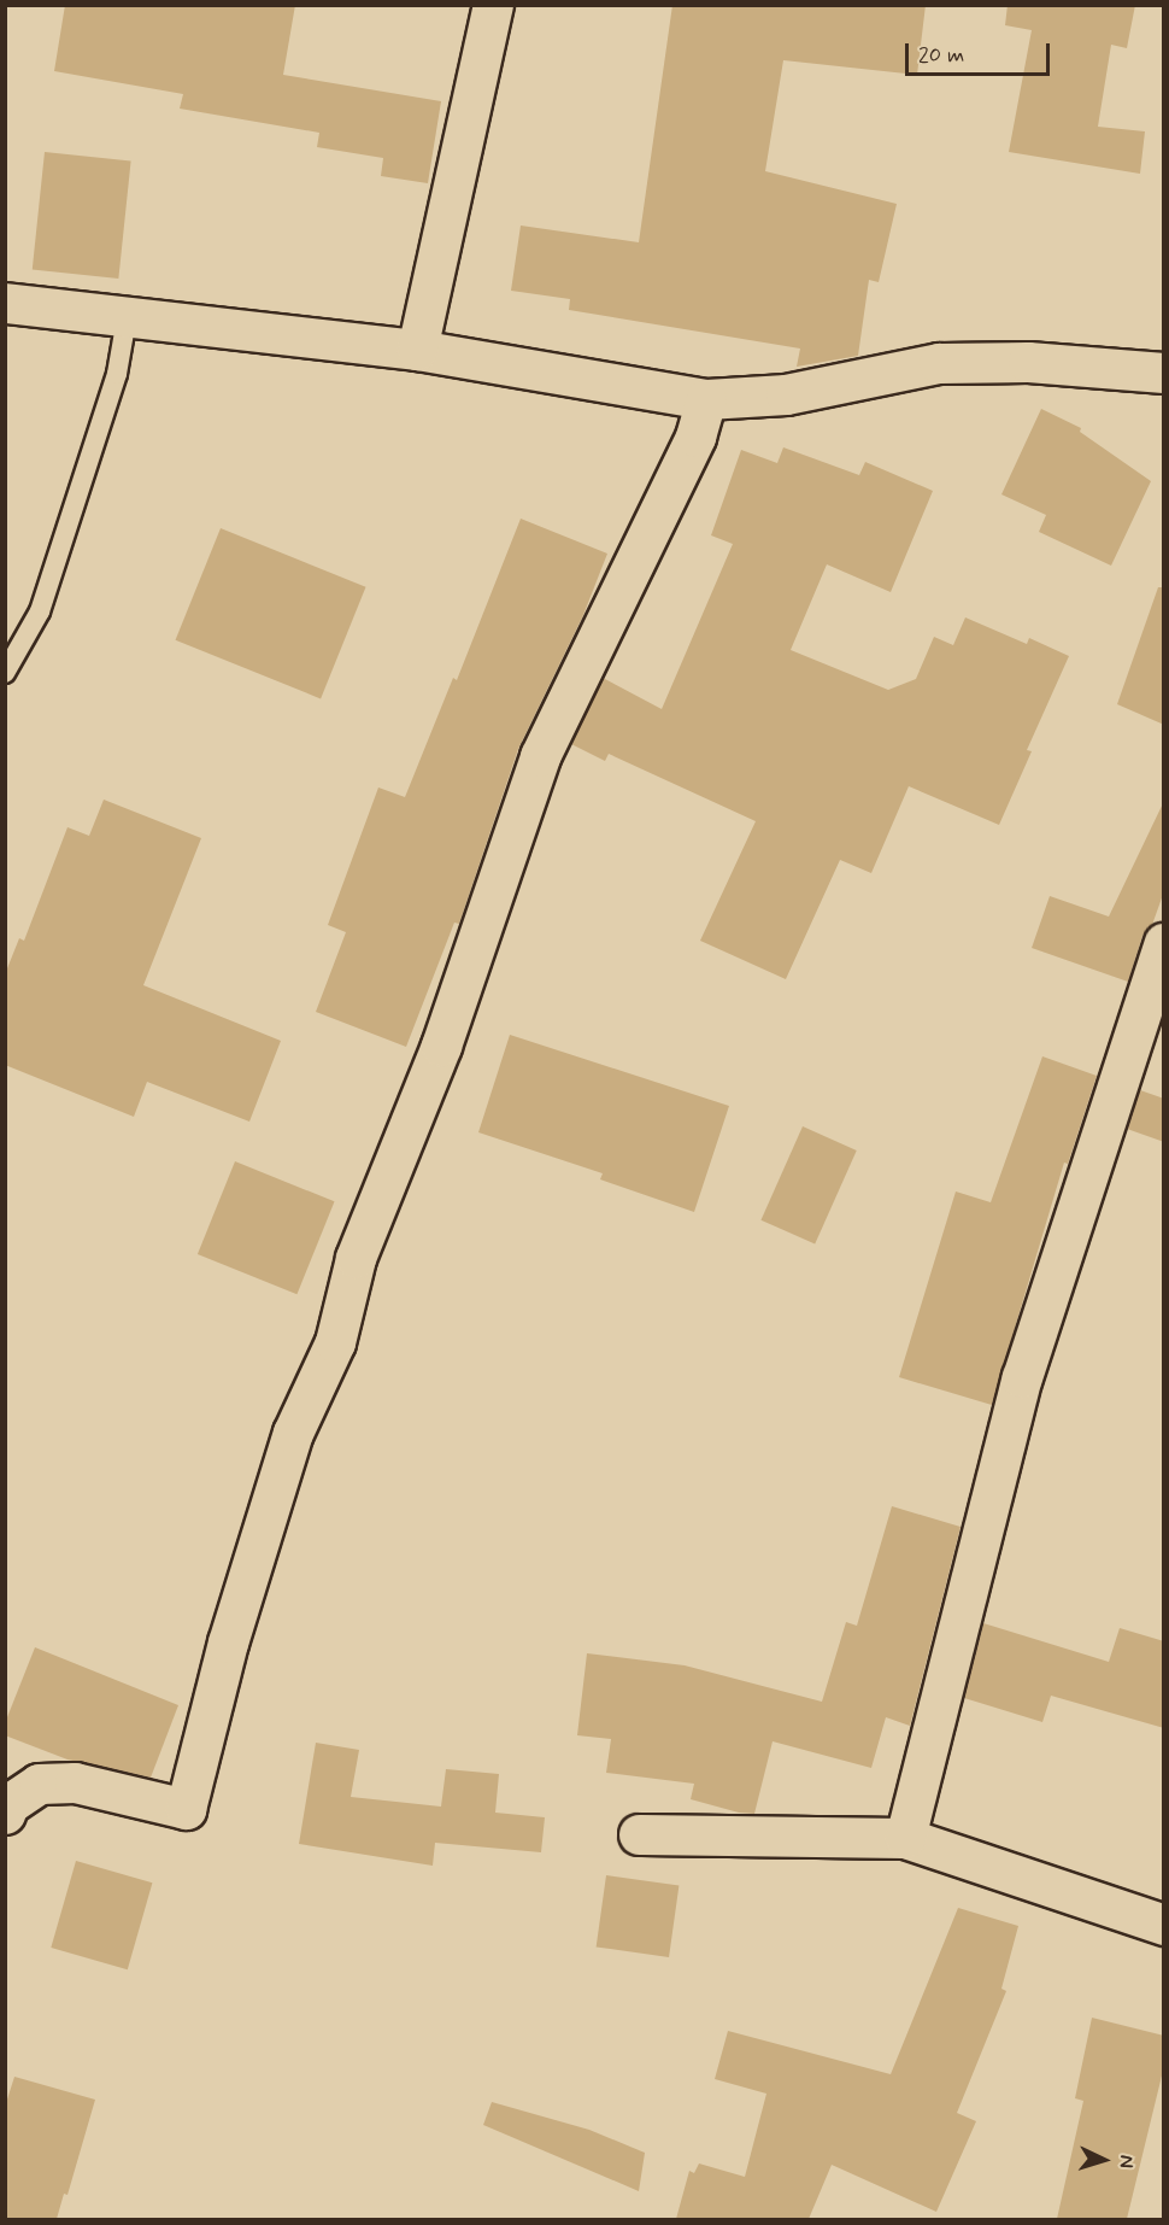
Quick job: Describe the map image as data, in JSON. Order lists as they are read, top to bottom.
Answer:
{
  "scale_bar": "20 m",
  "north": "right"
}
